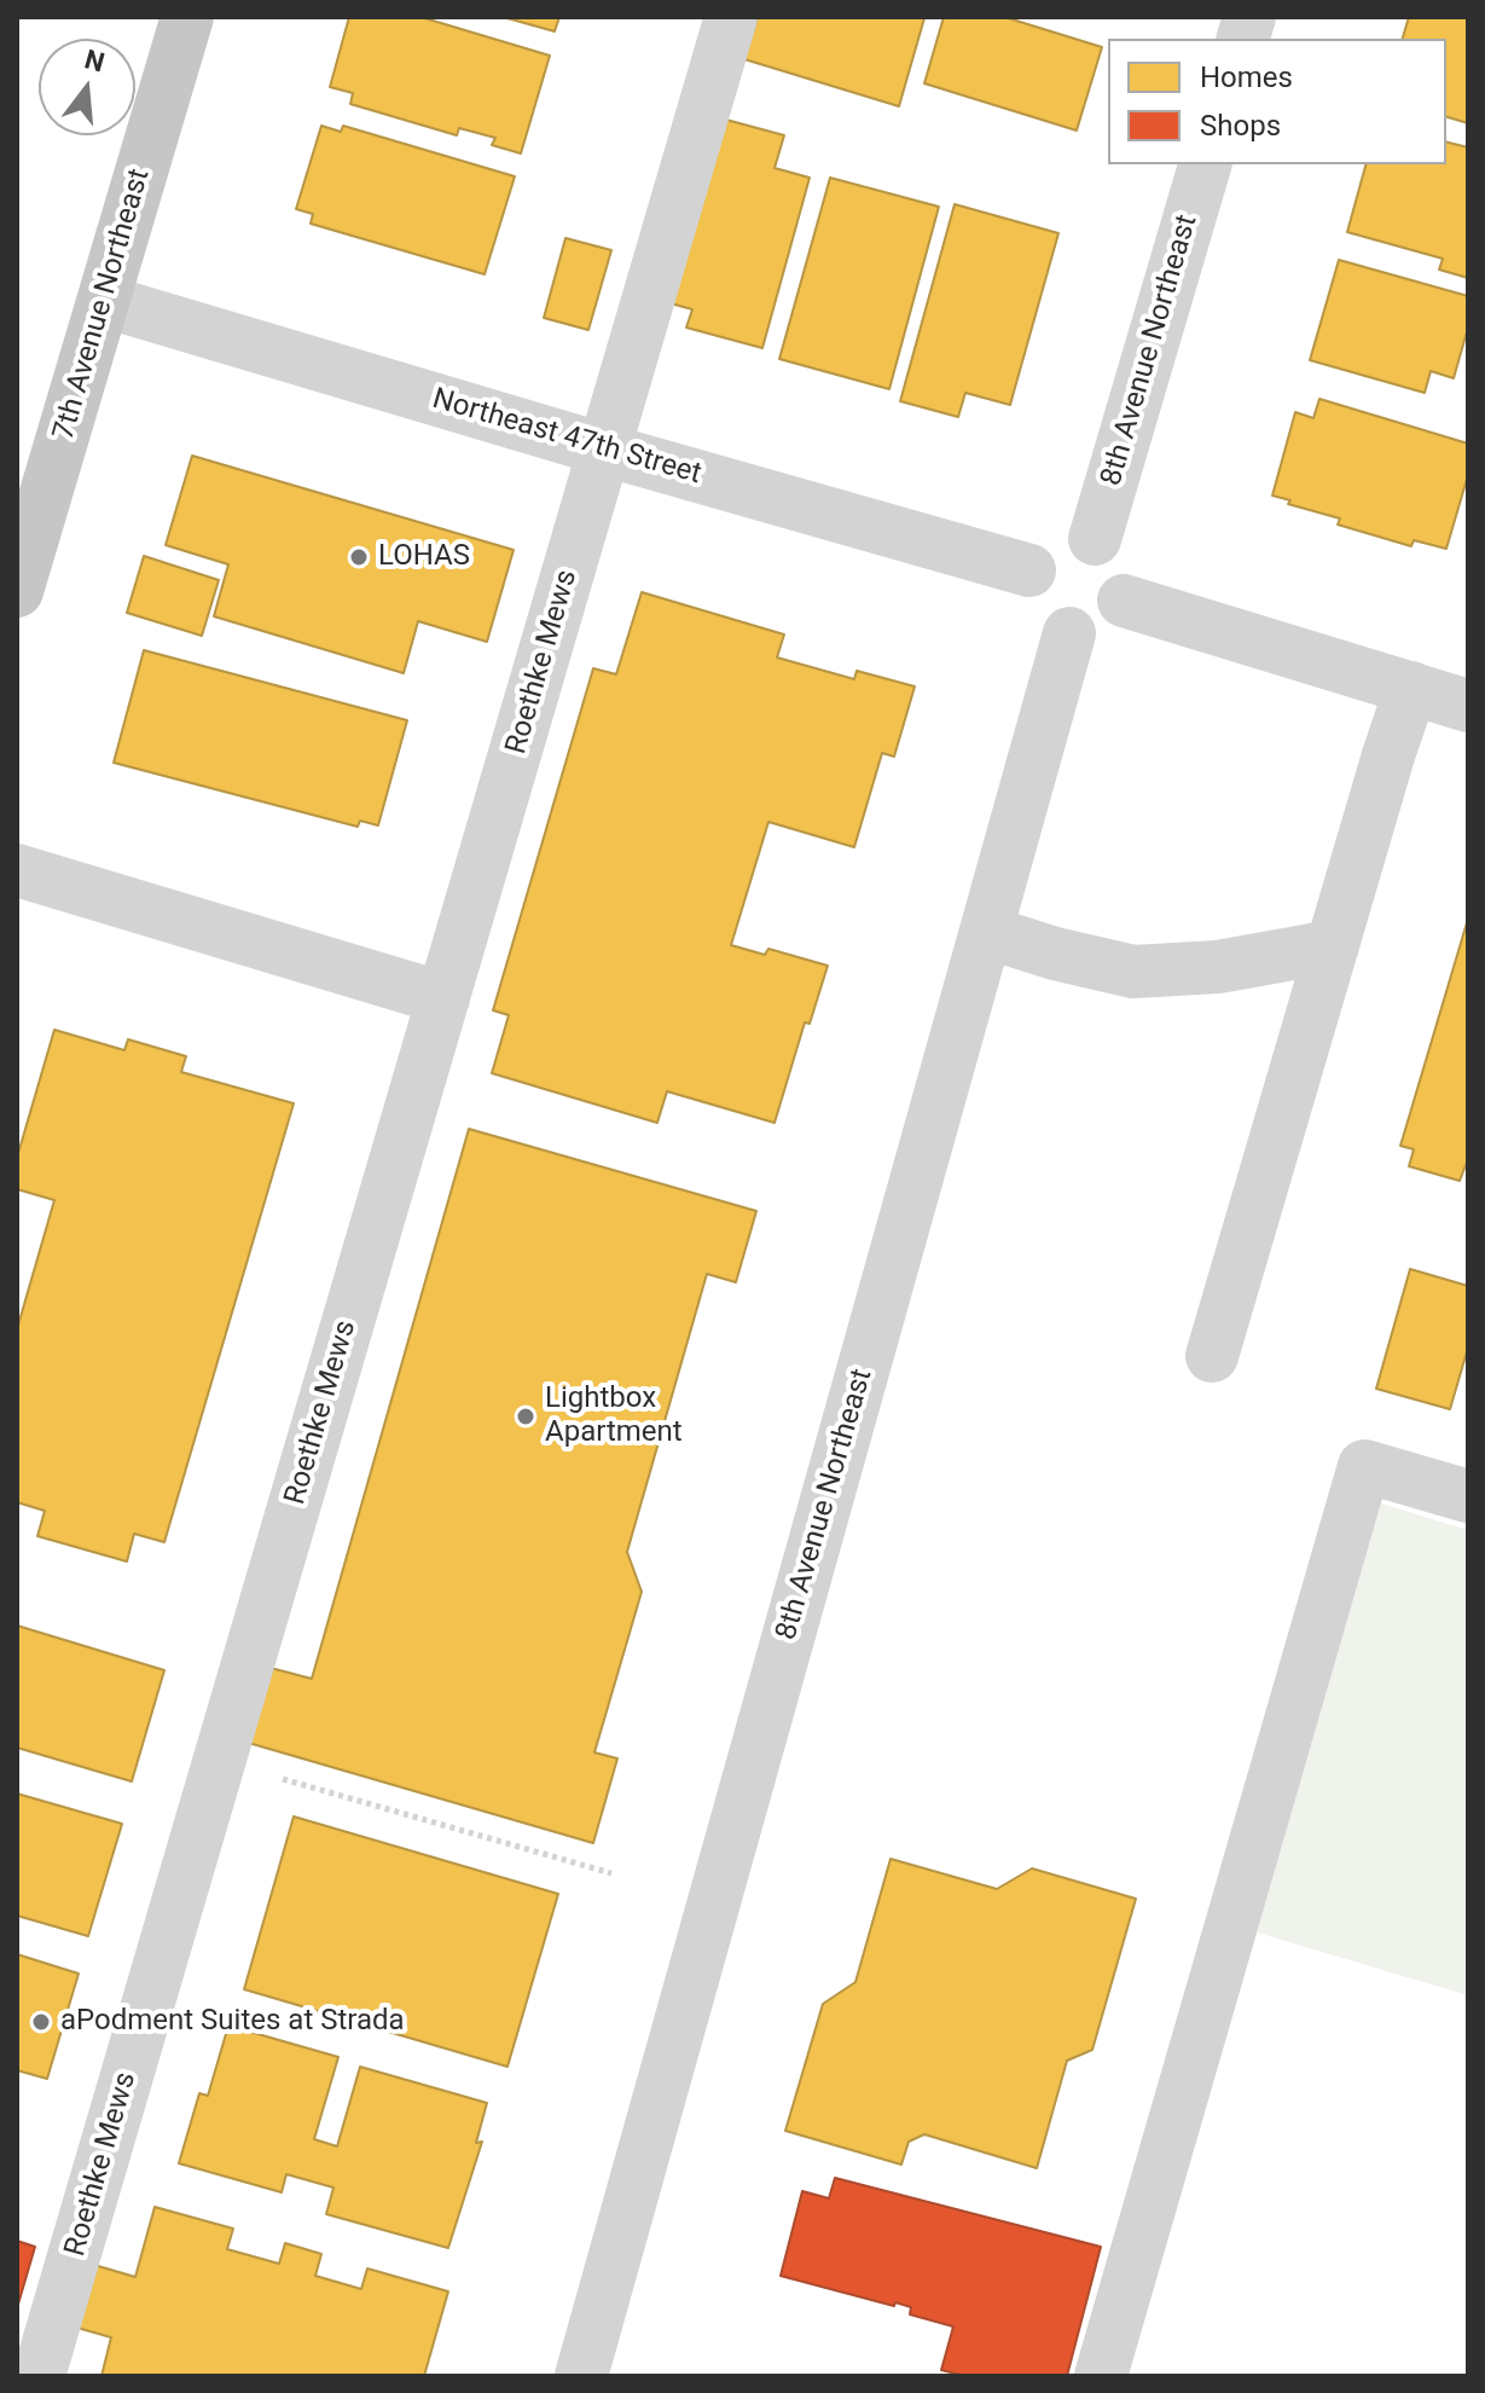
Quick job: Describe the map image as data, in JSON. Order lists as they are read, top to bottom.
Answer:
{
  "streets": {
    "main road": ["7th Avenue Northeast"],
    "street": ["8th Avenue Northeast", "Northeast 47th Street", "Roethke Mews"]
  },
  "crossings": [
    ["7th Avenue Northeast", "Northeast 47th Street"],
    ["8th Avenue Northeast", "Northeast 47th Street"],
    ["Northeast 47th Street", "Roethke Mews"]
  ],
  "places": ["LOHAS", "Lightbox Apartment", "aPodment Suites at Strada"],
  "legend": ["Homes", "Shops"],
  "north": "top"
}
